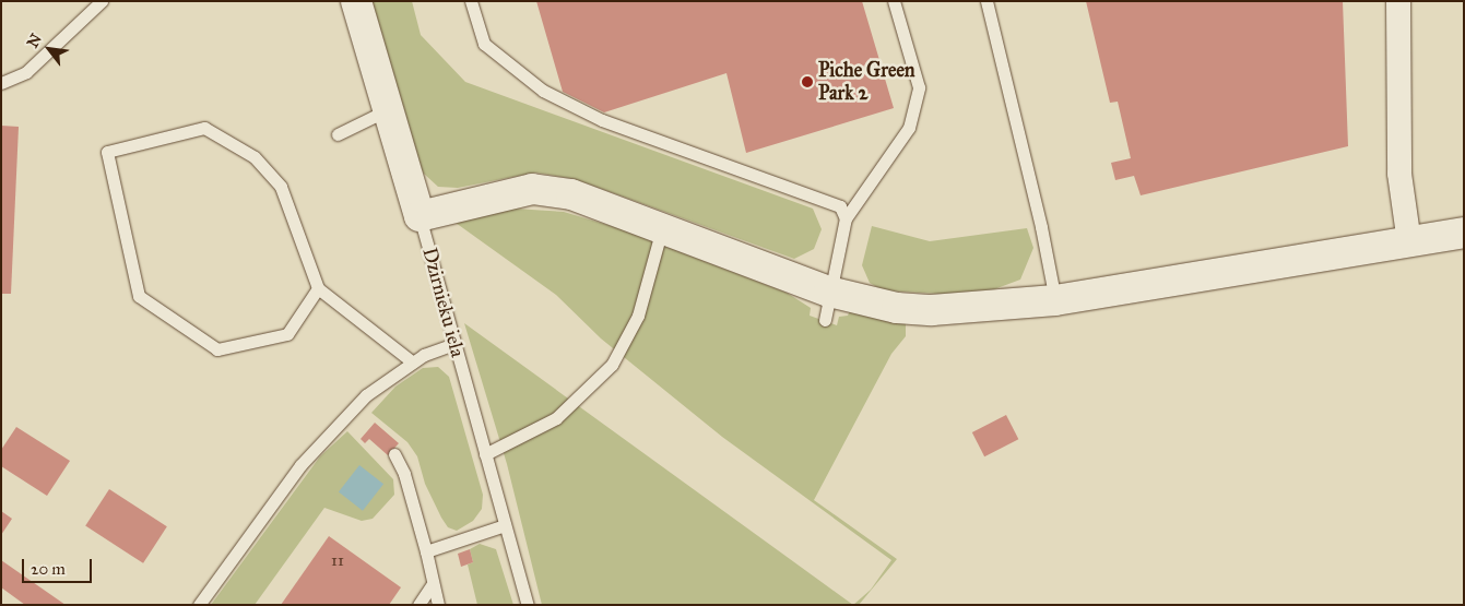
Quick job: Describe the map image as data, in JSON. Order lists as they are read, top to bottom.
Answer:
{
  "streets": {
    "street": ["Dzirnieku iela"]
  },
  "places": ["Piche Green Park 2"],
  "house_numbers": ["11"],
  "scale_bar": "20 m",
  "north": "top left"
}
